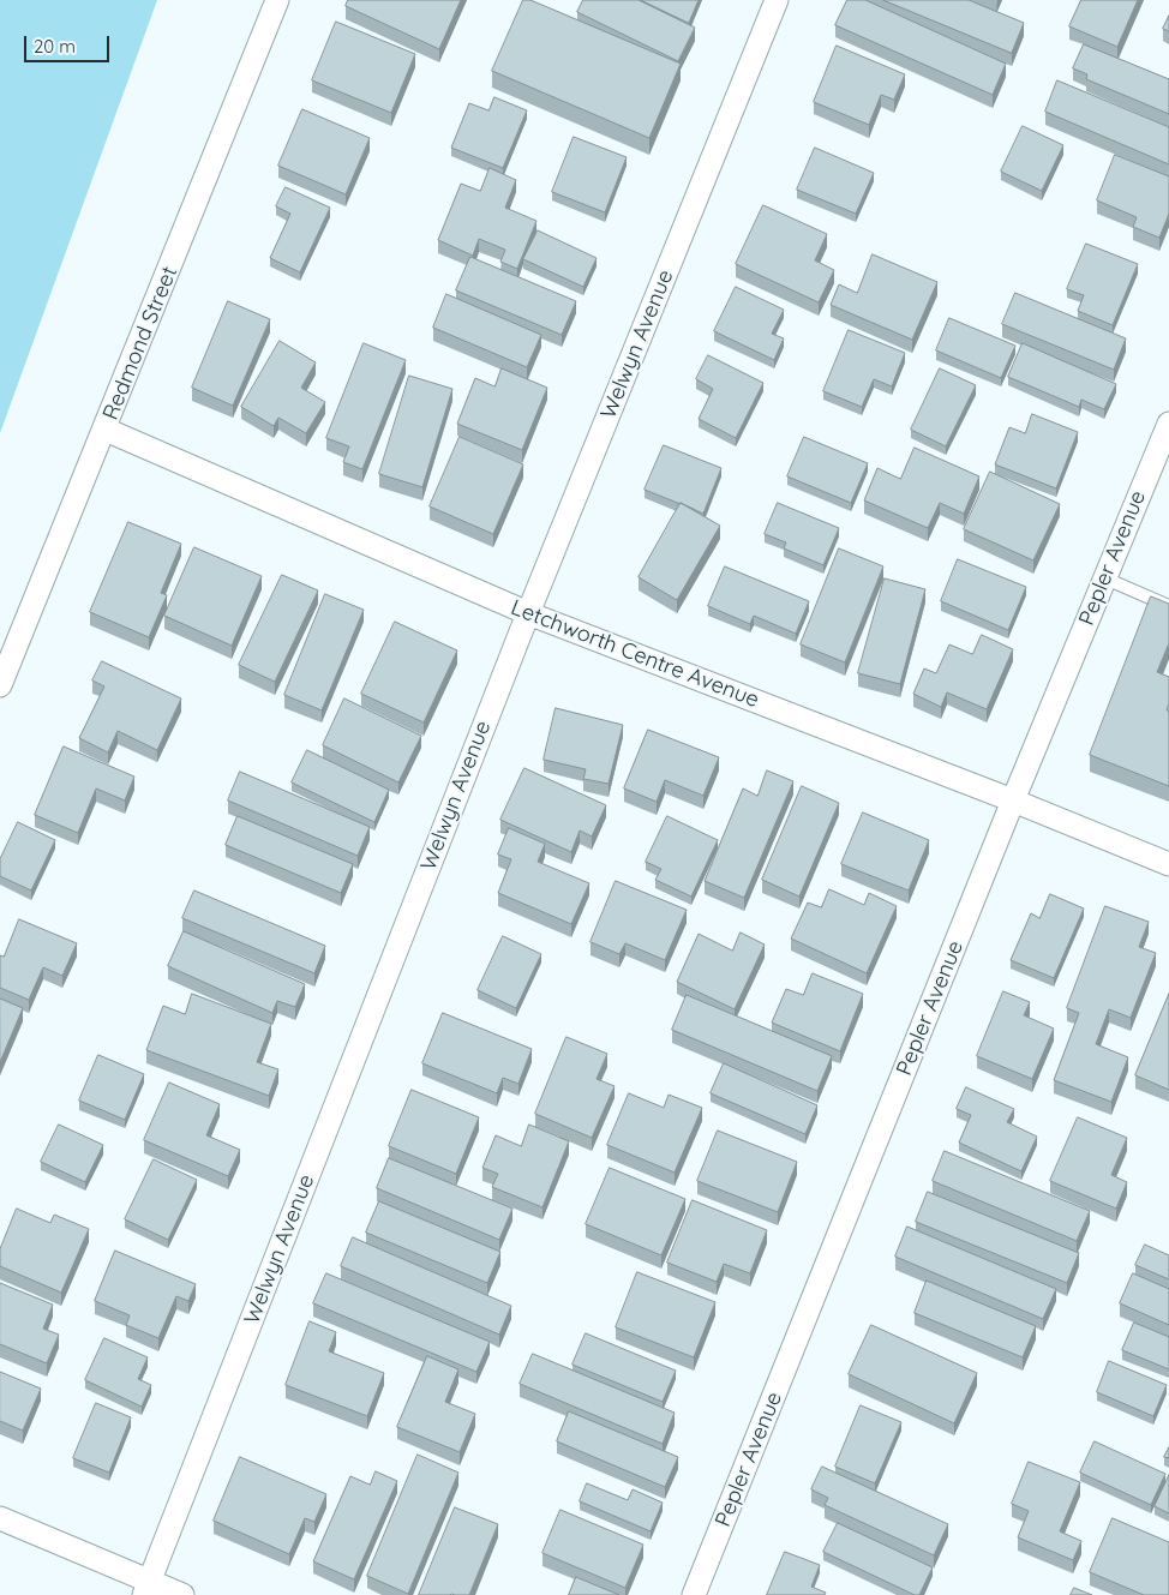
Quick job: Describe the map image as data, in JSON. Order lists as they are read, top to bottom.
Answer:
{
  "streets": {
    "street": [
      "Redmond Street",
      "Welwyn Avenue",
      "Pepler Avenue",
      "Letchworth Centre Avenue"
    ]
  },
  "crossings": [
    ["Redmond Street", "Letchworth Centre Avenue"],
    ["Welwyn Avenue", "Letchworth Centre Avenue"],
    ["Pepler Avenue", "Letchworth Centre Avenue"]
  ],
  "scale_bar": "20 m"
}
